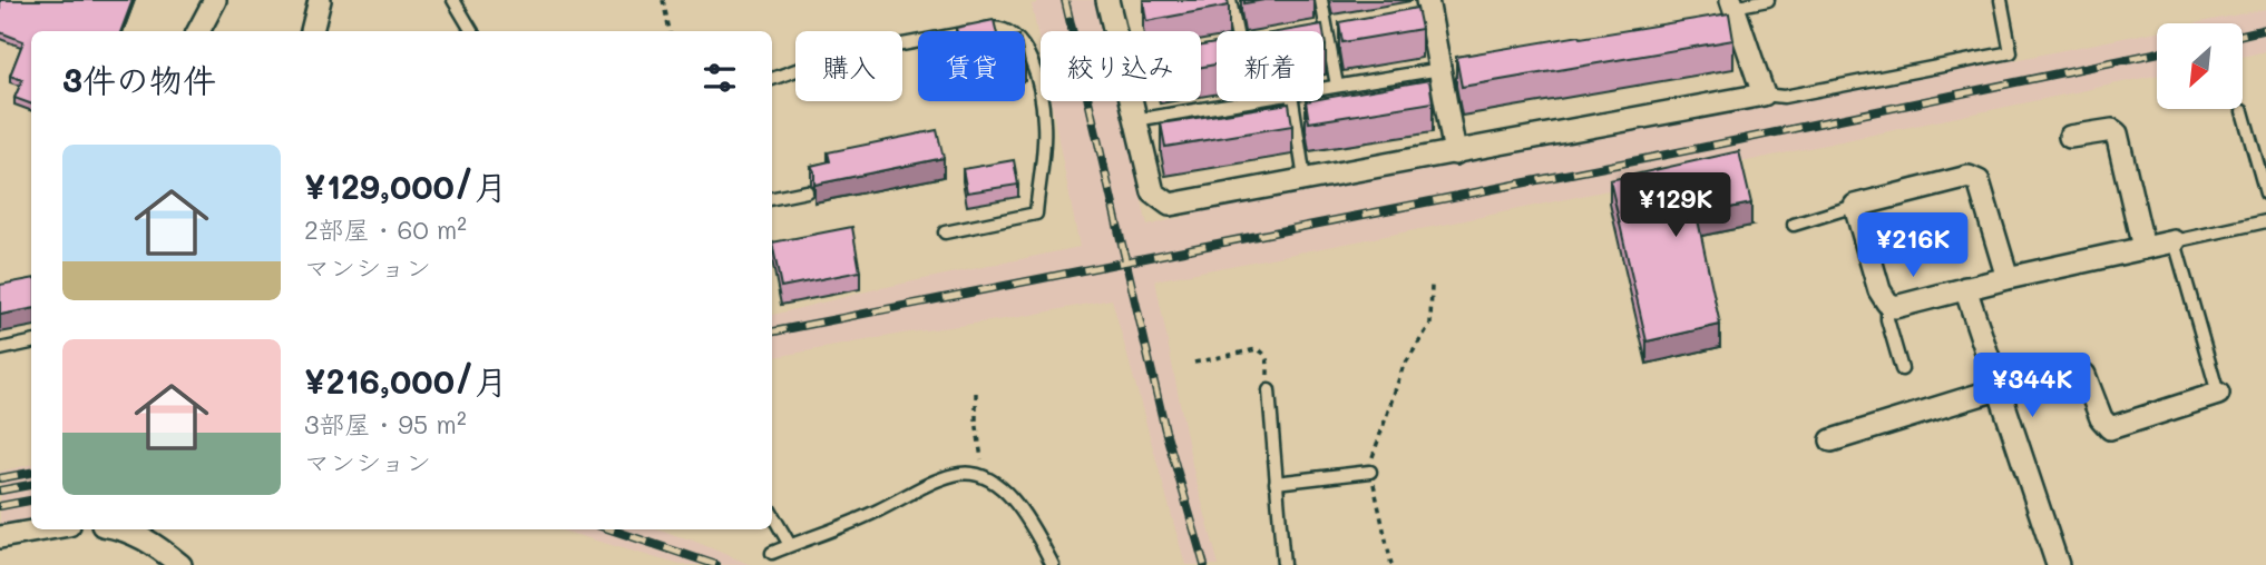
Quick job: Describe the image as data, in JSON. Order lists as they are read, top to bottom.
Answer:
{
  "north": "bottom left",
  "page": {
    "chip": [
      "購入",
      "賃貸",
      "絞り込み",
      "新着"
    ],
    "heading": "3件の物件",
    "list": [
      {
        "name": "¥129,000/月",
        "note": "2部屋 · 60 m² · マンション"
      },
      {
        "name": "¥216,000/月",
        "note": "3部屋 · 95 m² · マンション"
      }
    ],
    "price": ["¥129K", "¥216K", "¥344K"]
  }
}
